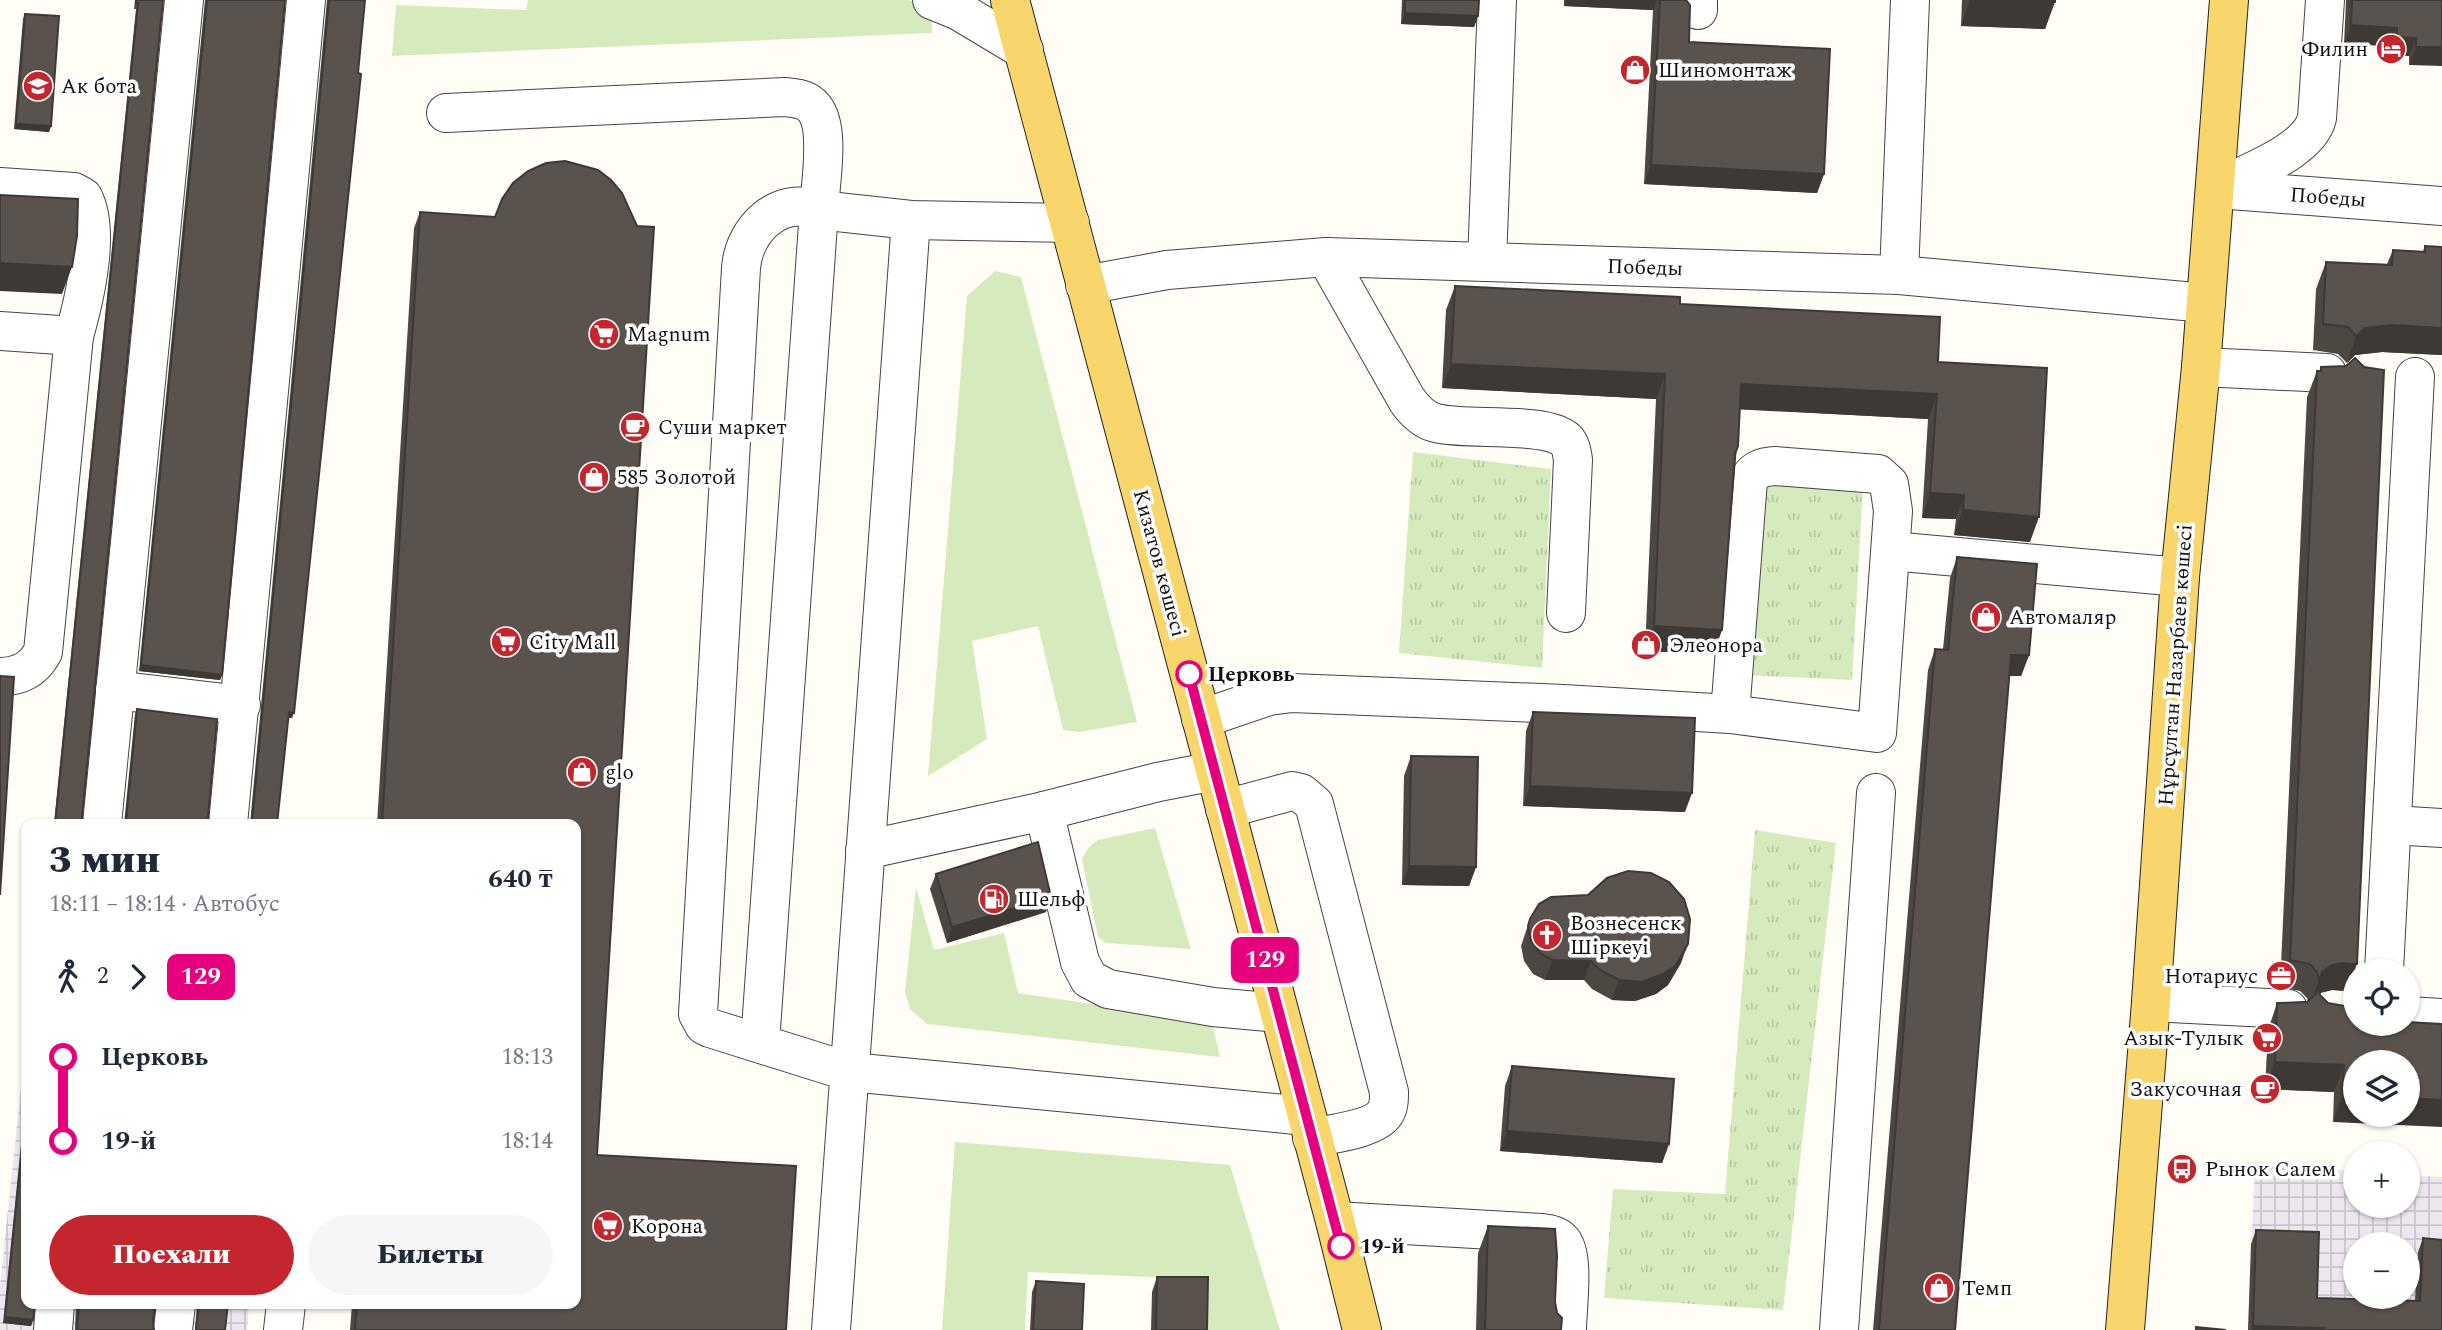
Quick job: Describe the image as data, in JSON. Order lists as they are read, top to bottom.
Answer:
{
  "streets": {
    "main road": ["Кизатов көшесі", "Нұрсұлтан Назарбаев көшесі"],
    "street": ["Победы"]
  },
  "crossings": [
    ["Победы", "Кизатов көшесі"],
    ["Победы", "Нұрсұлтан Назарбаев көшесі"]
  ],
  "places": {
    "hotel": ["Филин"],
    "shop": [
      "Шиномонтаж",
      "585 Золотой",
      "Автомаляр",
      "Элеонора",
      "glo",
      "Темп"
    ],
    "school or university": ["Ак бота"],
    "supermarket": [
      "Magnum",
      "City Mall",
      "Азык-Тулык",
      "Корона"
    ],
    "cafe": ["Суши маркет", "Закусочная"],
    "other": ["Церковь", "19-й"],
    "fuel station": ["Шельф"],
    "church": ["Вознесенск Шіркеуі"],
    "office": ["Нотариус"],
    "bus stop": ["Рынок Салем"]
  },
  "lines": ["bus line 129"],
  "page": {
    "on_map": "129",
    "heading": ["3 мин", "18:11 – 18:14 · Автобус", "640 ₸"],
    "legs": ["2", "129"],
    "map_buttons": ["+", "−"],
    "list": [
      {
        "name": "Церковь",
        "value": "18:13"
      },
      {
        "name": "19-й",
        "value": "18:14"
      }
    ],
    "buttons": ["Поехали", "Билеты"]
  }
}
